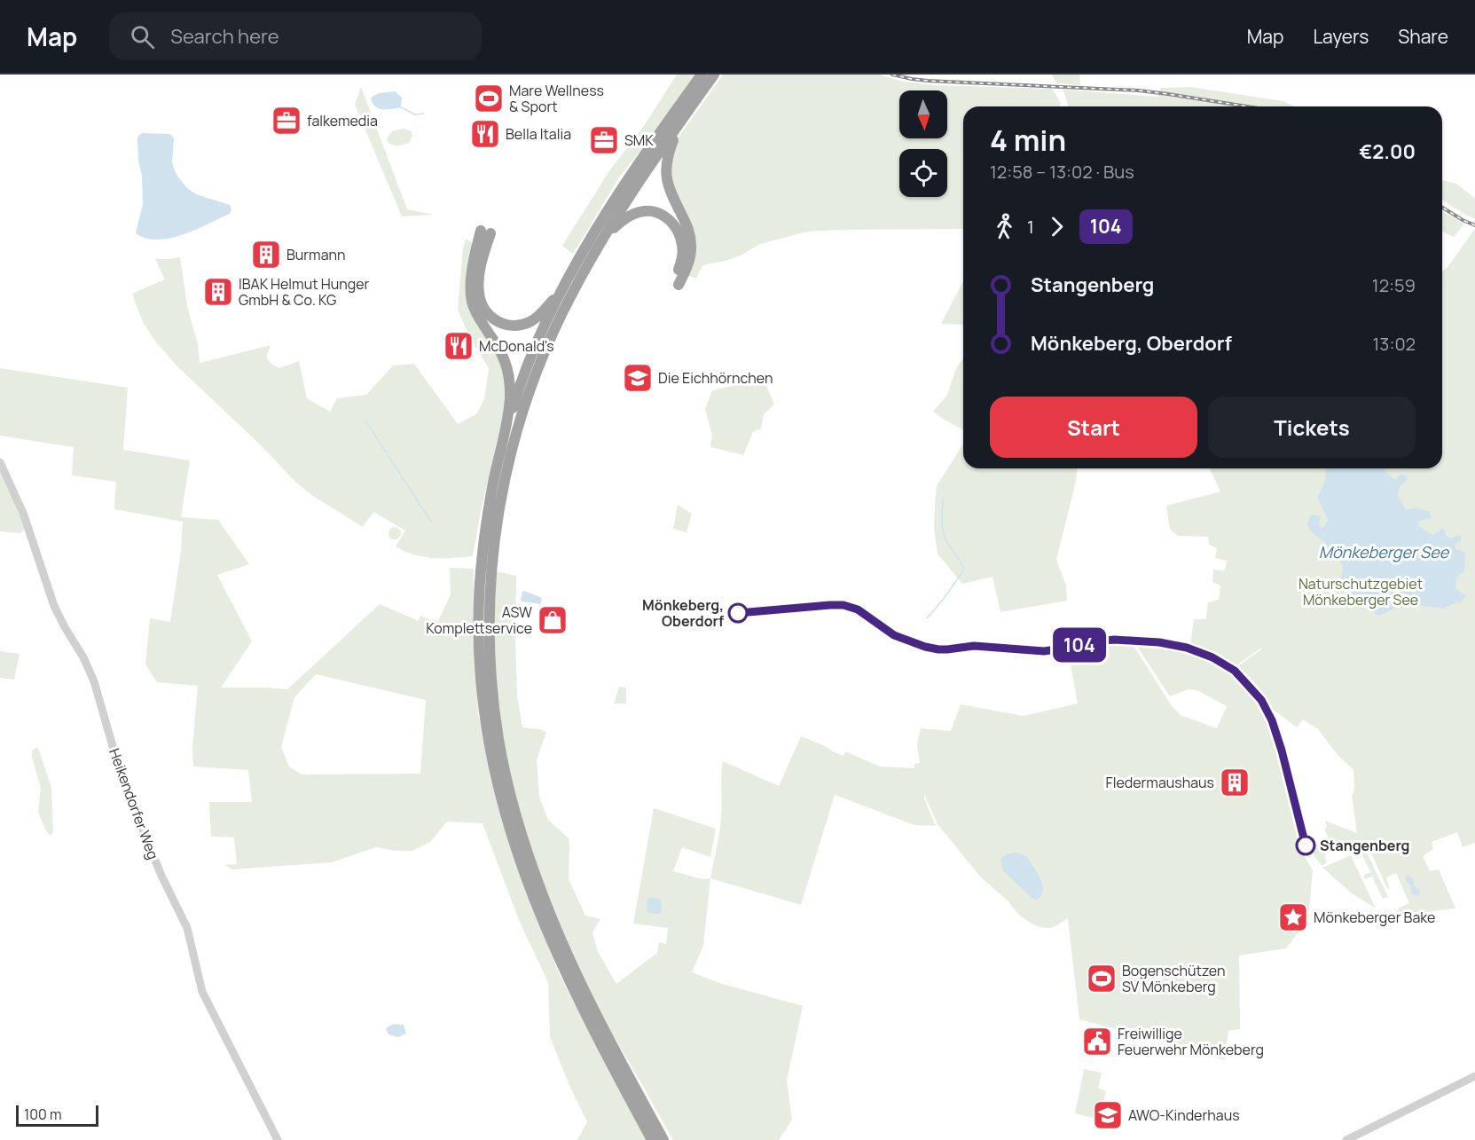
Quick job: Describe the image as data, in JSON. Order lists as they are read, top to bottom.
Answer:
{
  "streets": {
    "street": ["Heikendorfer Weg"]
  },
  "water": ["Mönkeberger See"],
  "parks": ["Naturschutzgebiet Mönkeberger See"],
  "places": {
    "sports": ["Mare Wellness & Sport", "Bogenschützen SV Mönkeberg"],
    "office": ["falkemedia", "SMK"],
    "restaurant": ["Bella Italia", "McDonald's"],
    "building": ["Burmann", "IBAK Helmut Hunger GmbH & Co. KG", "Fledermaushaus"],
    "school or university": ["Die Eichhörnchen", "AWO-Kinderhaus"],
    "other": ["Mönkeberg, Oberdorf", "Stangenberg"],
    "shop": ["ASW Komplettservice"],
    "place": ["Mönkeberger Bake"],
    "public building": ["Freiwillige Feuerwehr Mönkeberg"]
  },
  "lines": ["bus line 104"],
  "scale_bar": "100 m",
  "north": "bottom",
  "page": {
    "header": "Map",
    "search": "Search here",
    "nav": ["Map", "Layers", "Share"],
    "on_map": "104",
    "heading": ["4 min", "12:58 – 13:02 · Bus", "€2.00"],
    "legs": ["1", "104"],
    "list": [
      {
        "name": "Stangenberg",
        "value": "12:59"
      },
      {
        "name": "Mönkeberg, Oberdorf",
        "value": "13:02"
      }
    ],
    "buttons": ["Start", "Tickets"],
    "scale": "100 m"
  }
}
